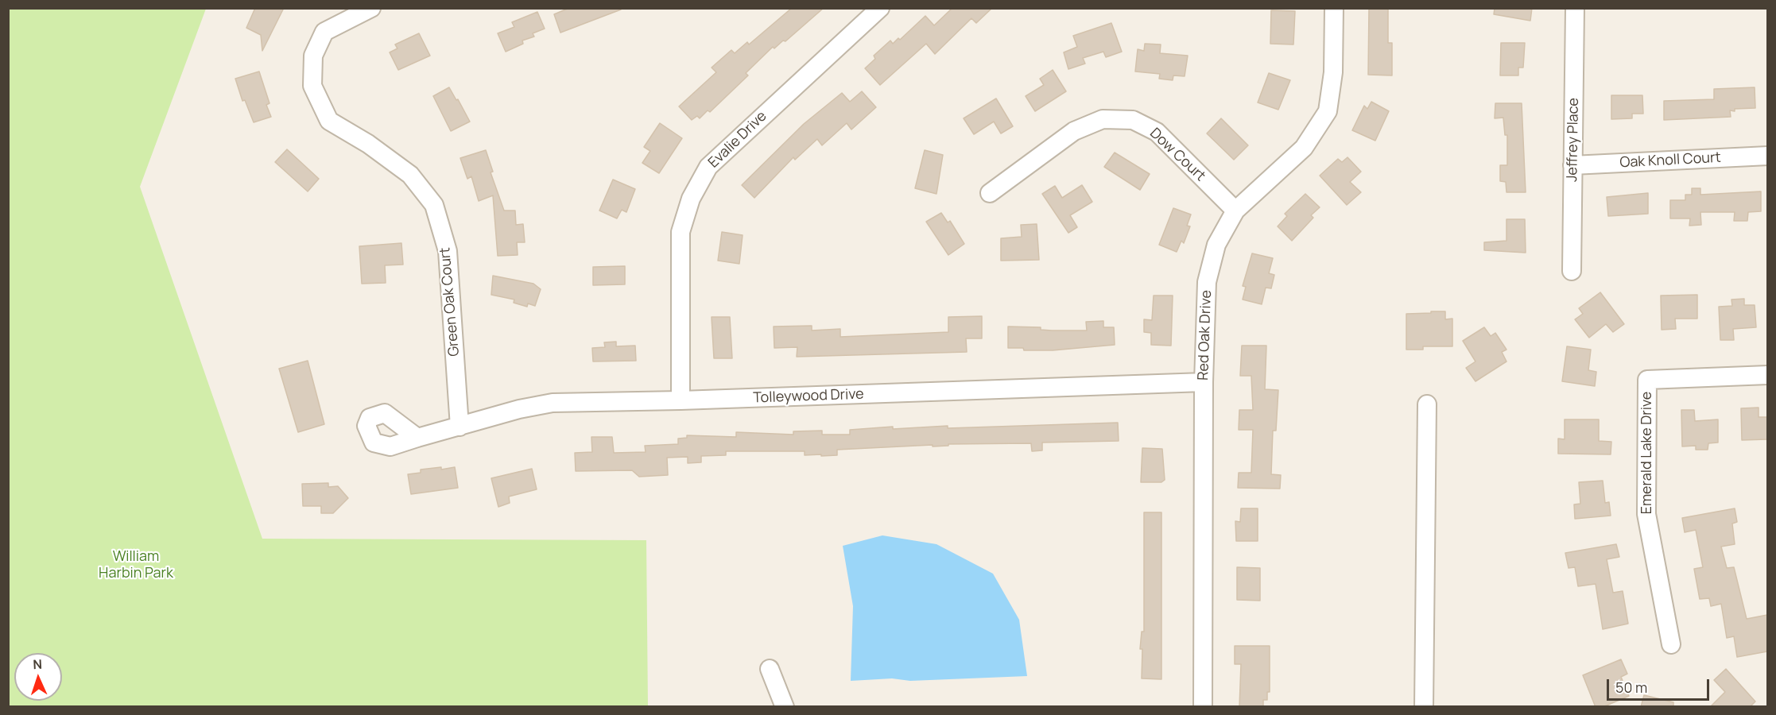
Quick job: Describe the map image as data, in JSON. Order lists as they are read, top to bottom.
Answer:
{
  "streets": {
    "street": [
      "Evalie Drive",
      "Jeffrey Place",
      "Dow Court",
      "Oak Knoll Court",
      "Green Oak Court",
      "Red Oak Drive",
      "Tolleywood Drive",
      "Emerald Lake Drive"
    ]
  },
  "crossings": [
    ["Evalie Drive", "Tolleywood Drive"],
    ["Jeffrey Place", "Oak Knoll Court"],
    ["Dow Court", "Red Oak Drive"],
    ["Green Oak Court", "Tolleywood Drive"],
    ["Red Oak Drive", "Tolleywood Drive"]
  ],
  "parks": ["William Harbin Park"],
  "scale_bar": "50 m",
  "north": "top"
}
